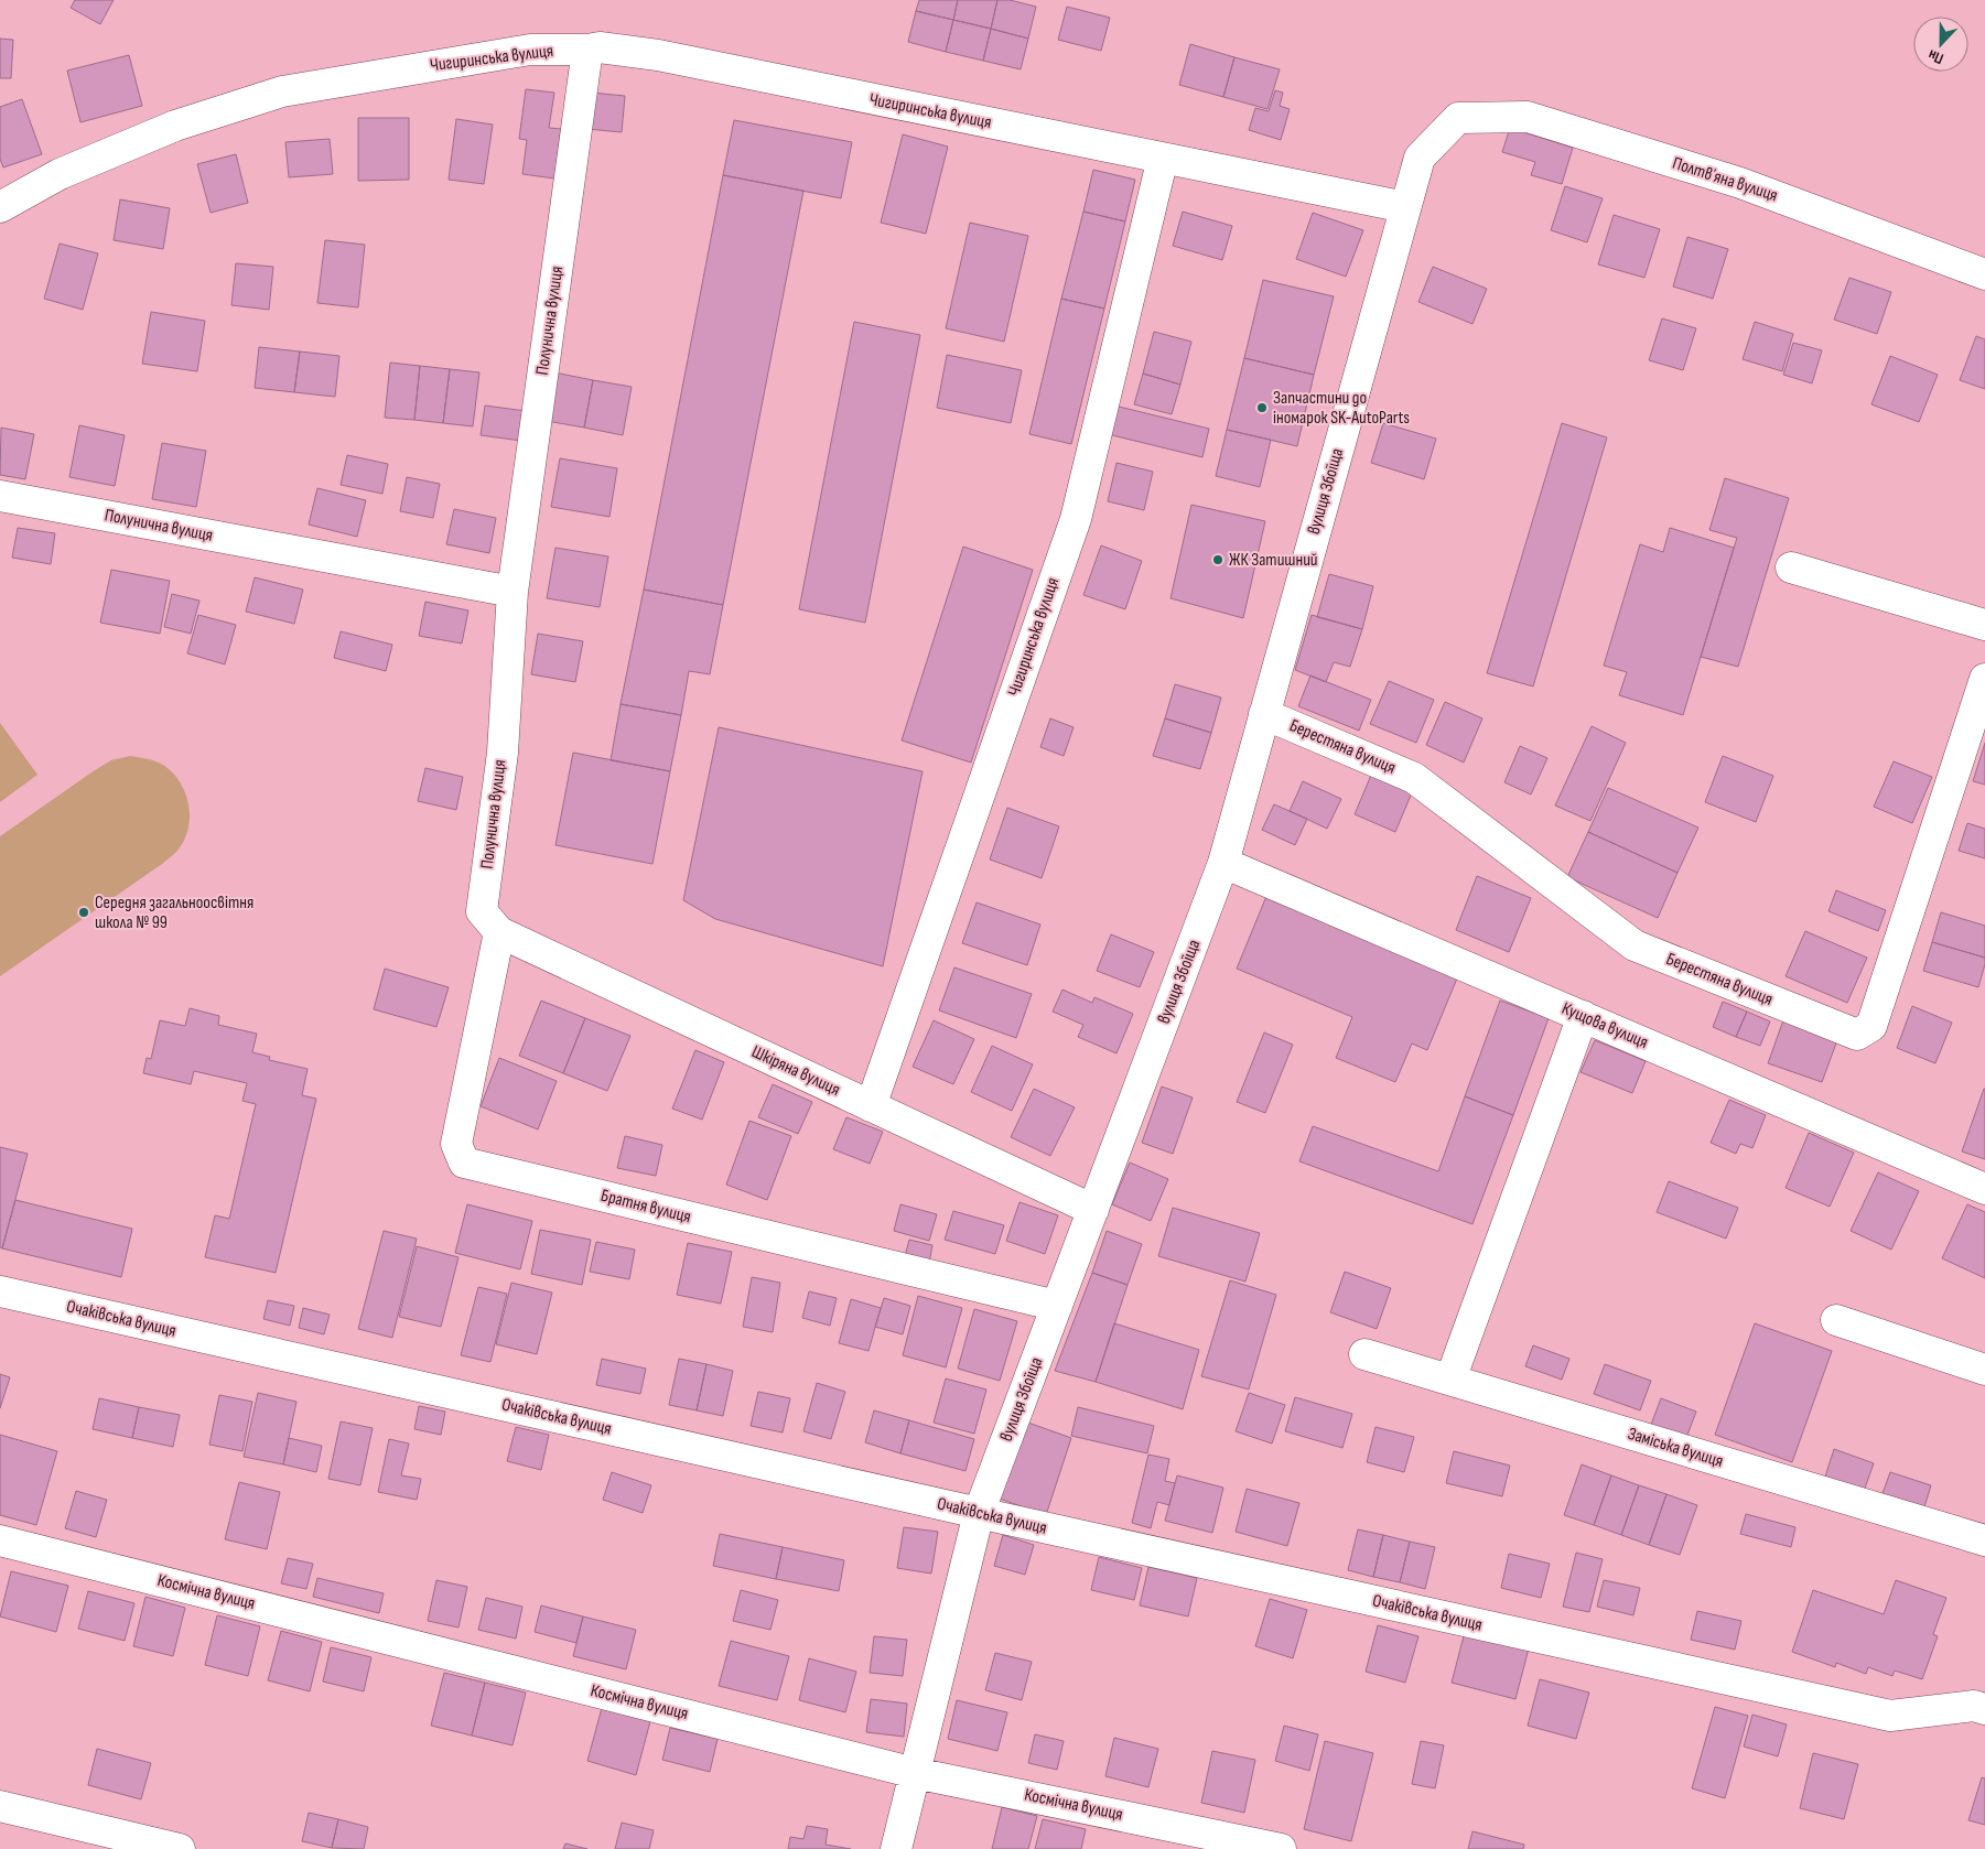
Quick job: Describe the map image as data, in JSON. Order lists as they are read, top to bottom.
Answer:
{
  "streets": {
    "street": [
      "Чигиринська вулиця",
      "Полтвʼяна вулиця",
      "Полунична вулиця",
      "вулиця Збоїща",
      "Берестяна вулиця",
      "Кущова вулиця",
      "Шкіряна вулиця",
      "Братня вулиця",
      "Очаківська вулиця",
      "Заміська вулиця",
      "Космічна вулиця"
    ]
  },
  "crossings": [
    ["Чигиринська вулиця", "Полунична вулиця"],
    ["Чигиринська вулиця", "вулиця Збоїща"],
    ["Чигиринська вулиця", "Шкіряна вулиця"],
    ["Полтвʼяна вулиця", "вулиця Збоїща"],
    ["Полунична вулиця", "Шкіряна вулиця"],
    ["Полунична вулиця", "Братня вулиця"],
    ["вулиця Збоїща", "Берестяна вулиця"],
    ["вулиця Збоїща", "Кущова вулиця"],
    ["вулиця Збоїща", "Шкіряна вулиця"],
    ["вулиця Збоїща", "Братня вулиця"],
    ["вулиця Збоїща", "Очаківська вулиця"],
    ["вулиця Збоїща", "Космічна вулиця"],
    ["Шкіряна вулиця", "Братня вулиця"]
  ],
  "places": ["Запчастини до іномарок SK-AutoParts", "ЖК Затишний", "Середня загальноосвітня школа № 99"],
  "north": "bottom"
}
